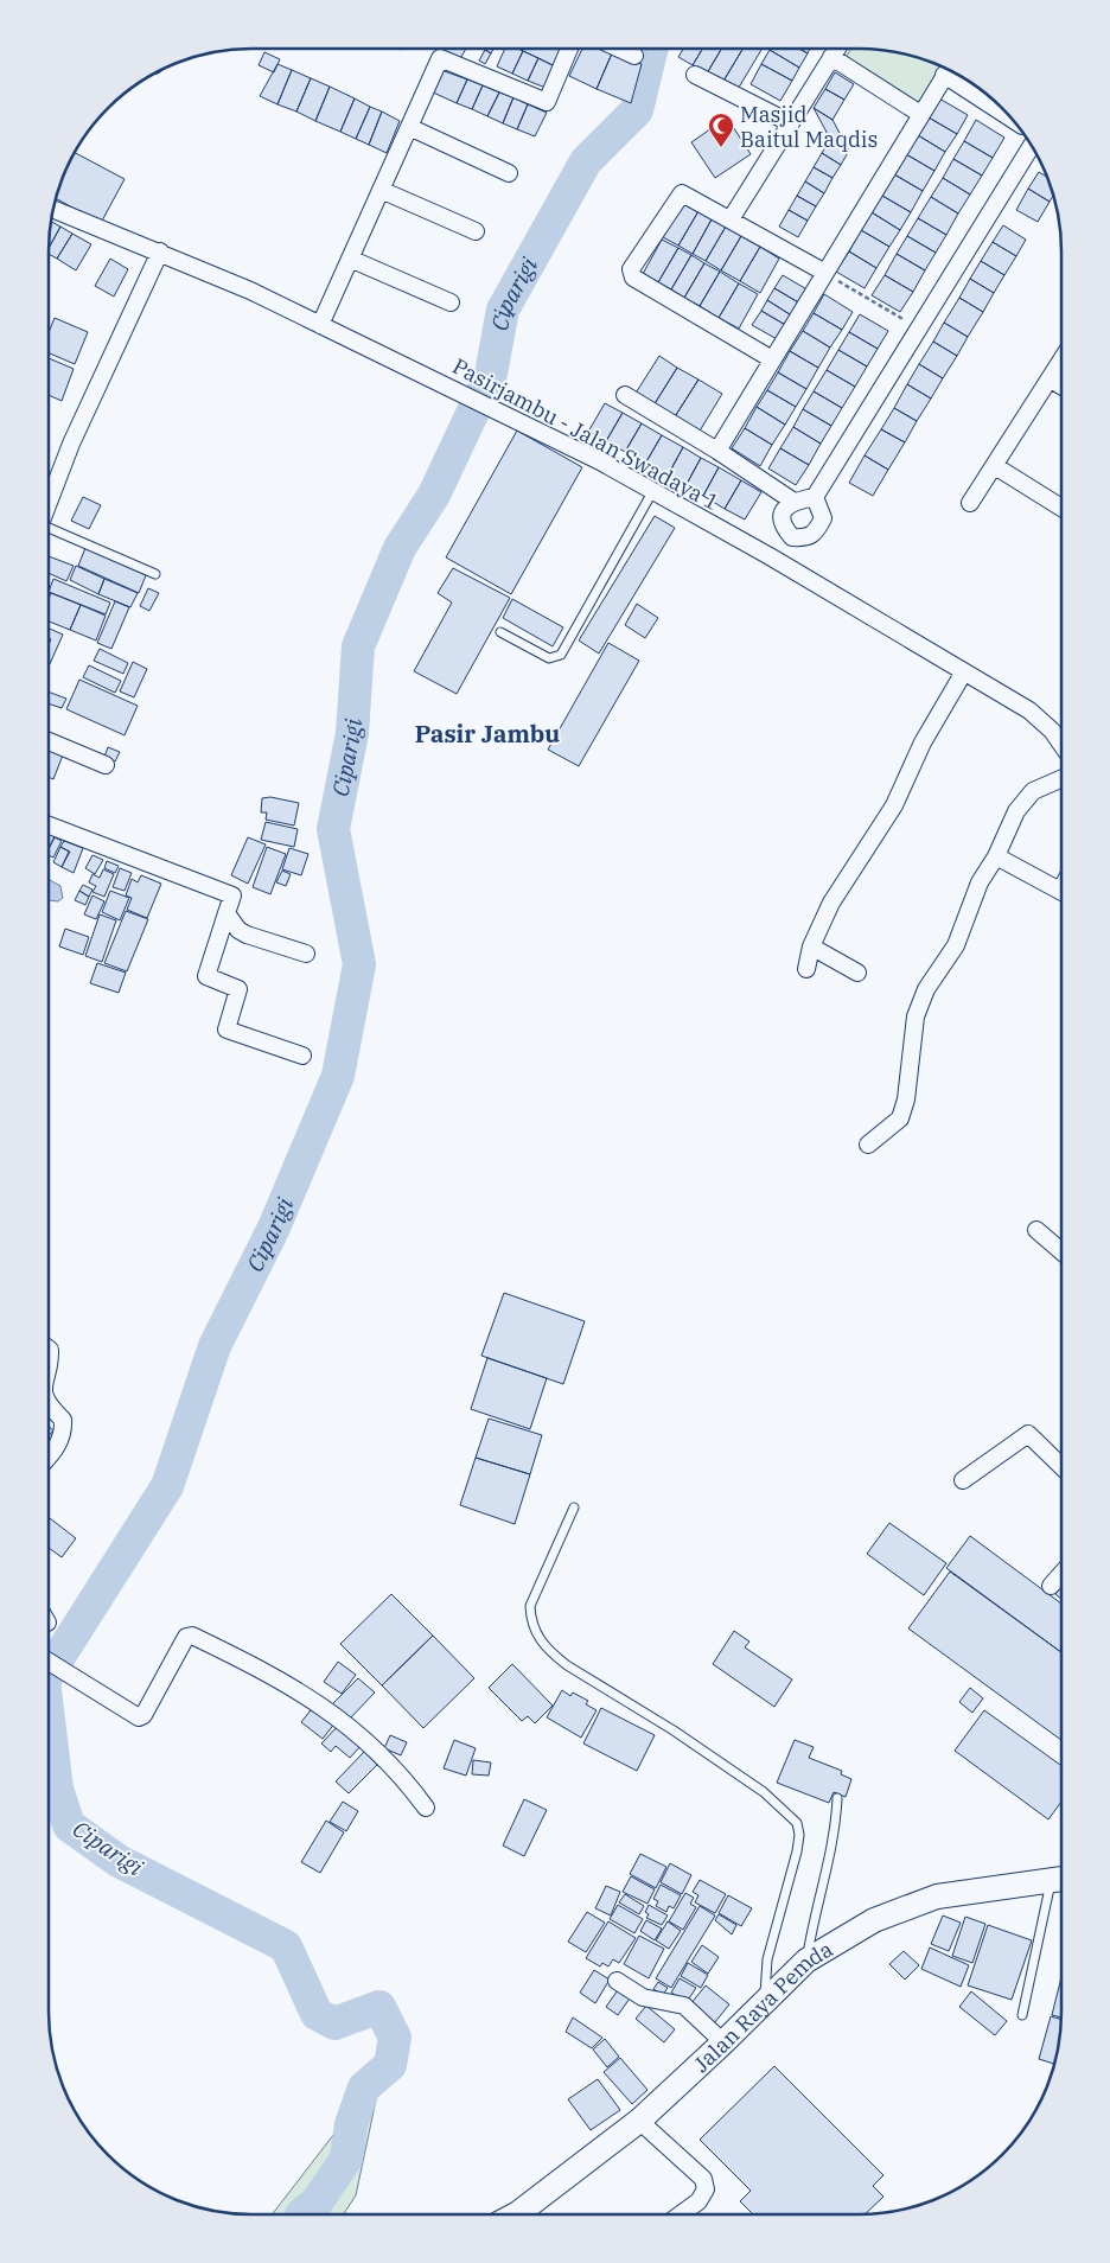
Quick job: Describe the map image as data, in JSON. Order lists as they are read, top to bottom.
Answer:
{
  "streets": {
    "main road": ["Jalan Raya Pemda"],
    "street": ["Pasirjambu - Jalan Swadaya 1"]
  },
  "districts": ["Pasir Jambu"],
  "water": ["Ciparigi"],
  "places": {
    "mosque": ["Masjid Baitul Maqdis"]
  }
}
